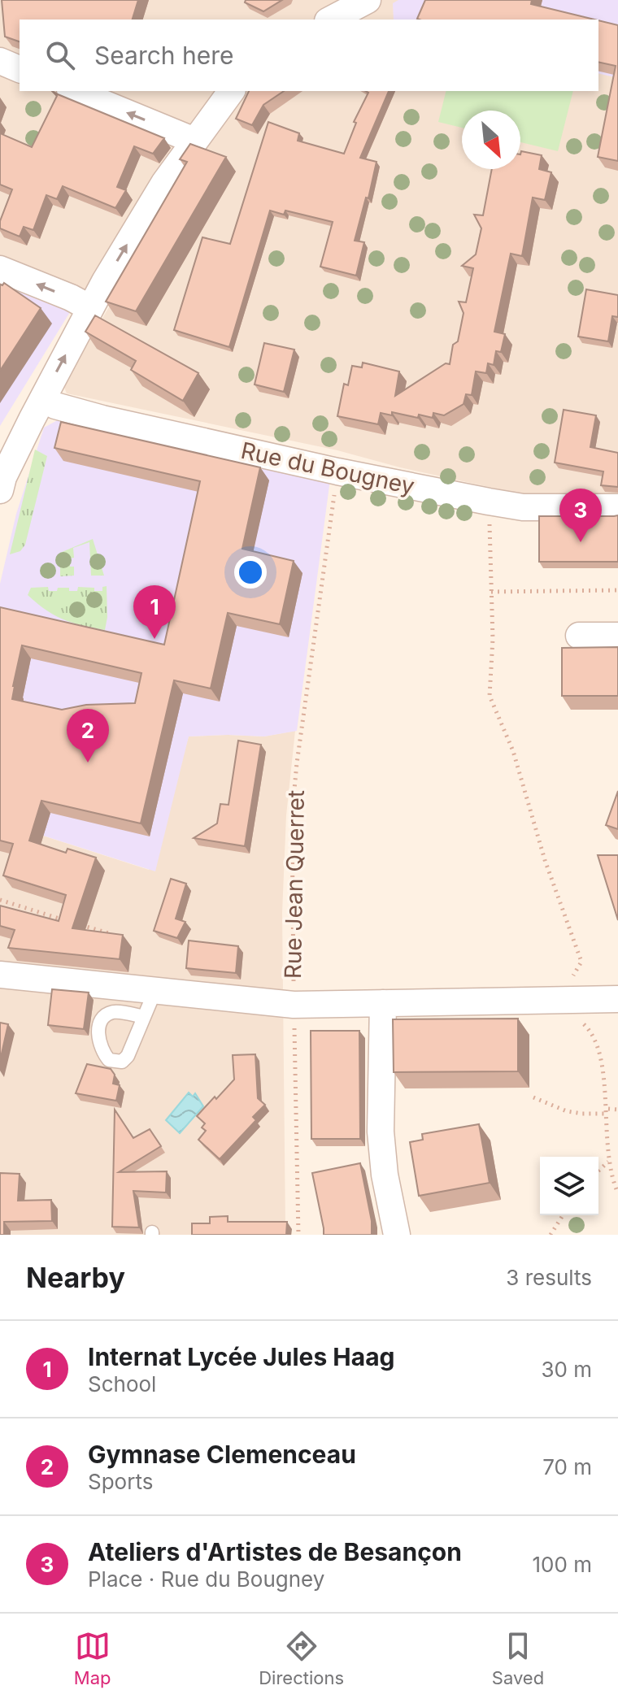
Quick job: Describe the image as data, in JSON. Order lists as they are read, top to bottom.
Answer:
{
  "streets": {
    "street": ["Rue du Bougney", "Rue Jean Querret"]
  },
  "crossings": [
    ["Rue du Bougney", "Rue Jean Querret"]
  ],
  "north": "bottom right",
  "page": {
    "search": "Search here",
    "pins": ["3", "1", "2"],
    "heading": ["Nearby", "3 results"],
    "list": [
      {
        "mark": "1",
        "name": "Internat Lycée Jules Haag",
        "note": "School",
        "value": "30 m"
      },
      {
        "mark": "2",
        "name": "Gymnase Clemenceau",
        "note": "Sports",
        "value": "70 m"
      },
      {
        "mark": "3",
        "name": "Ateliers d'Artistes de Besançon",
        "note": "Place · Rue du Bougney",
        "value": "100 m"
      }
    ],
    "nav": ["Map", "Directions", "Saved"]
  }
}
